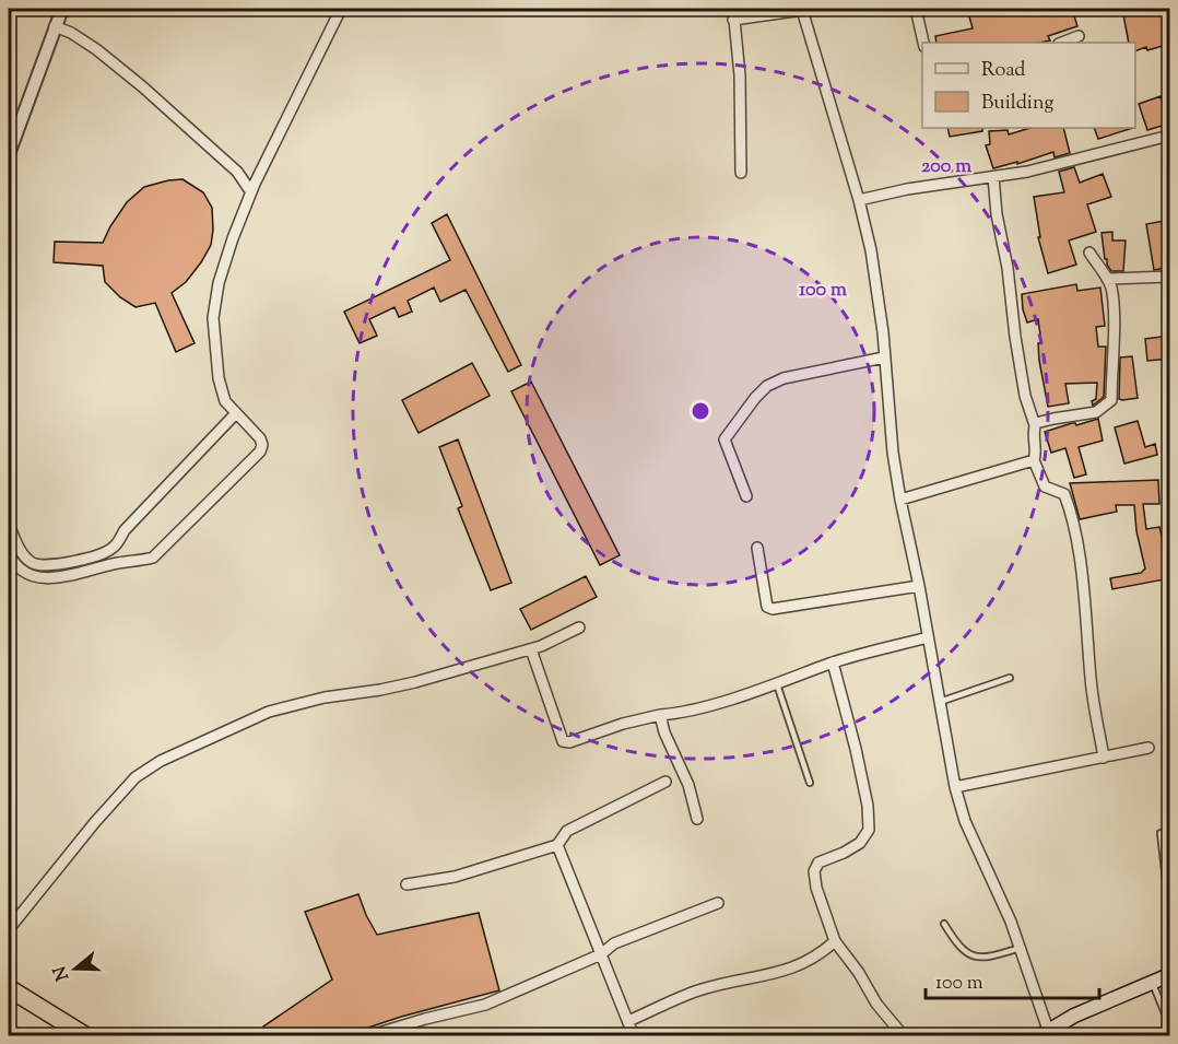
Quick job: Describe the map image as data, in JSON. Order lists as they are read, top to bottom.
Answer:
{
  "legend": ["Road", "Building"],
  "scale_bar": "100 m",
  "north": "left",
  "rings": ["200 m", "100 m"]
}
